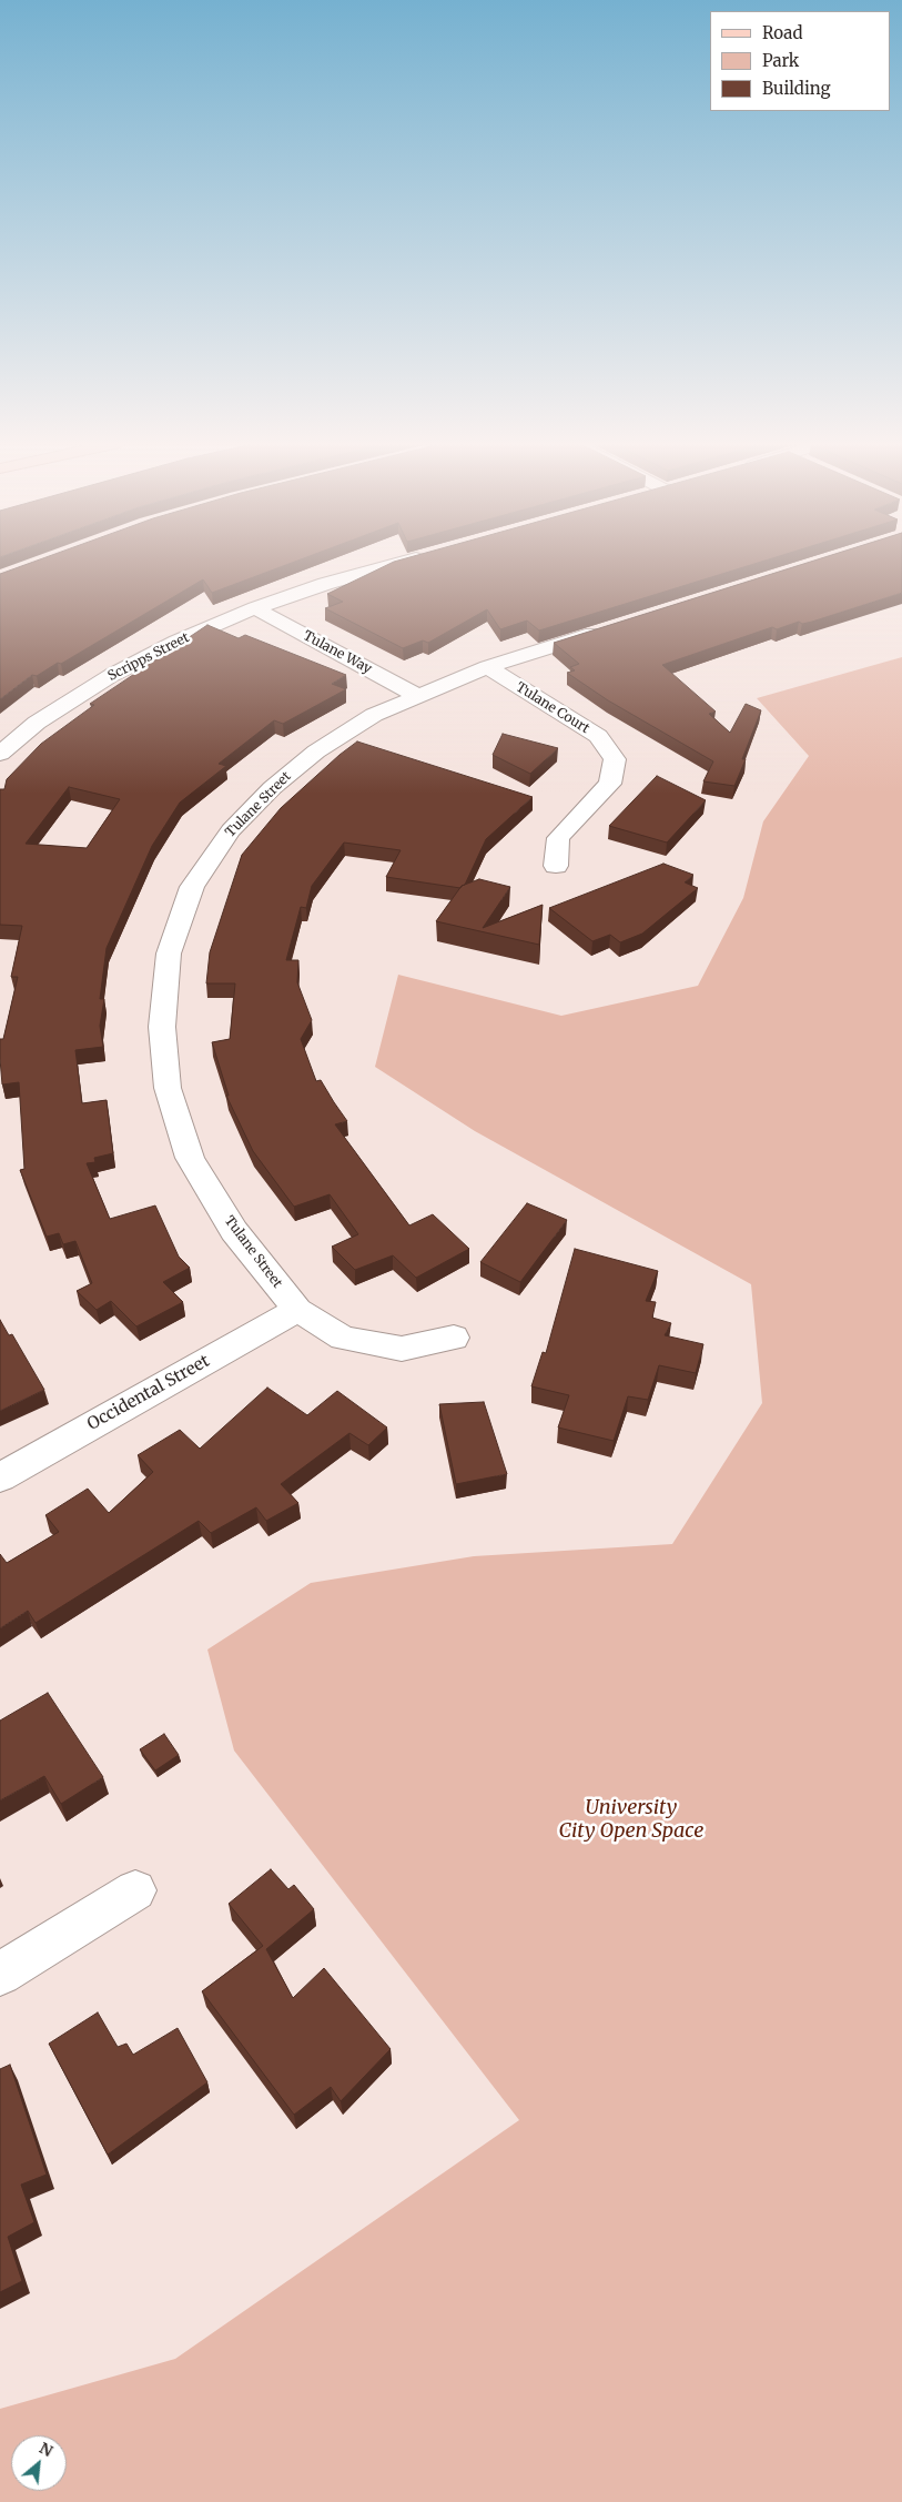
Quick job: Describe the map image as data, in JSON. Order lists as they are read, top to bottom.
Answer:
{
  "streets": {
    "street": [
      "Tulane Way",
      "Scripps Street",
      "Tulane Court",
      "Tulane Street",
      "Occidental Street"
    ]
  },
  "crossings": [
    ["Tulane Way", "Scripps Street"],
    ["Tulane Way", "Tulane Street"],
    ["Tulane Court", "Tulane Street"],
    ["Tulane Street", "Occidental Street"]
  ],
  "parks": ["University City Open Space"],
  "legend": ["Road", "Park", "Building"],
  "north": "top right"
}
